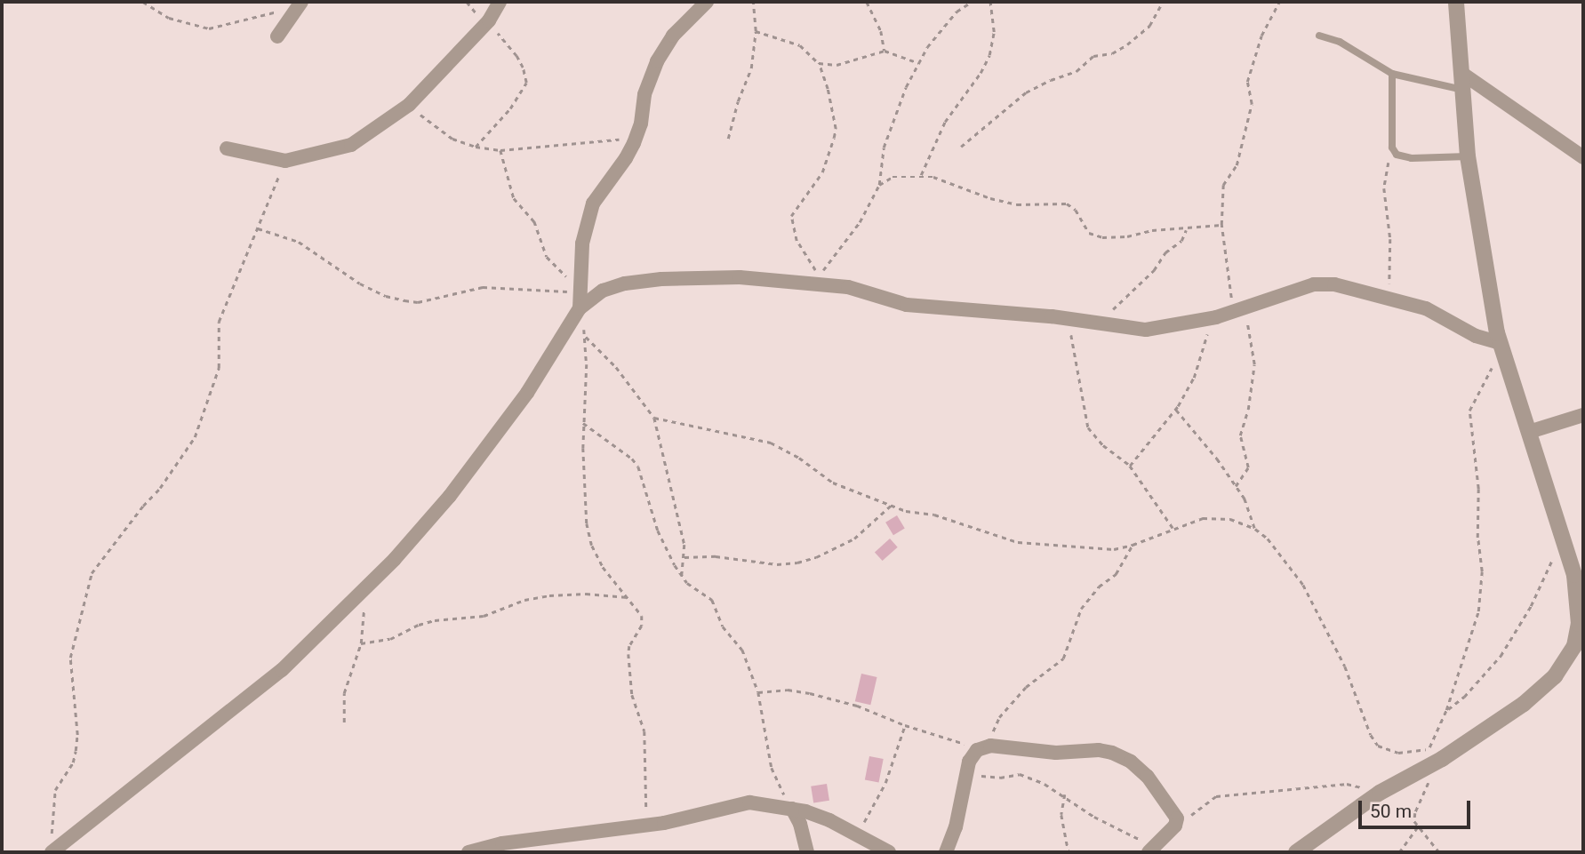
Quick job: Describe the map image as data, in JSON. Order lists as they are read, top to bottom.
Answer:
{
  "scale_bar": "50 m"
}
